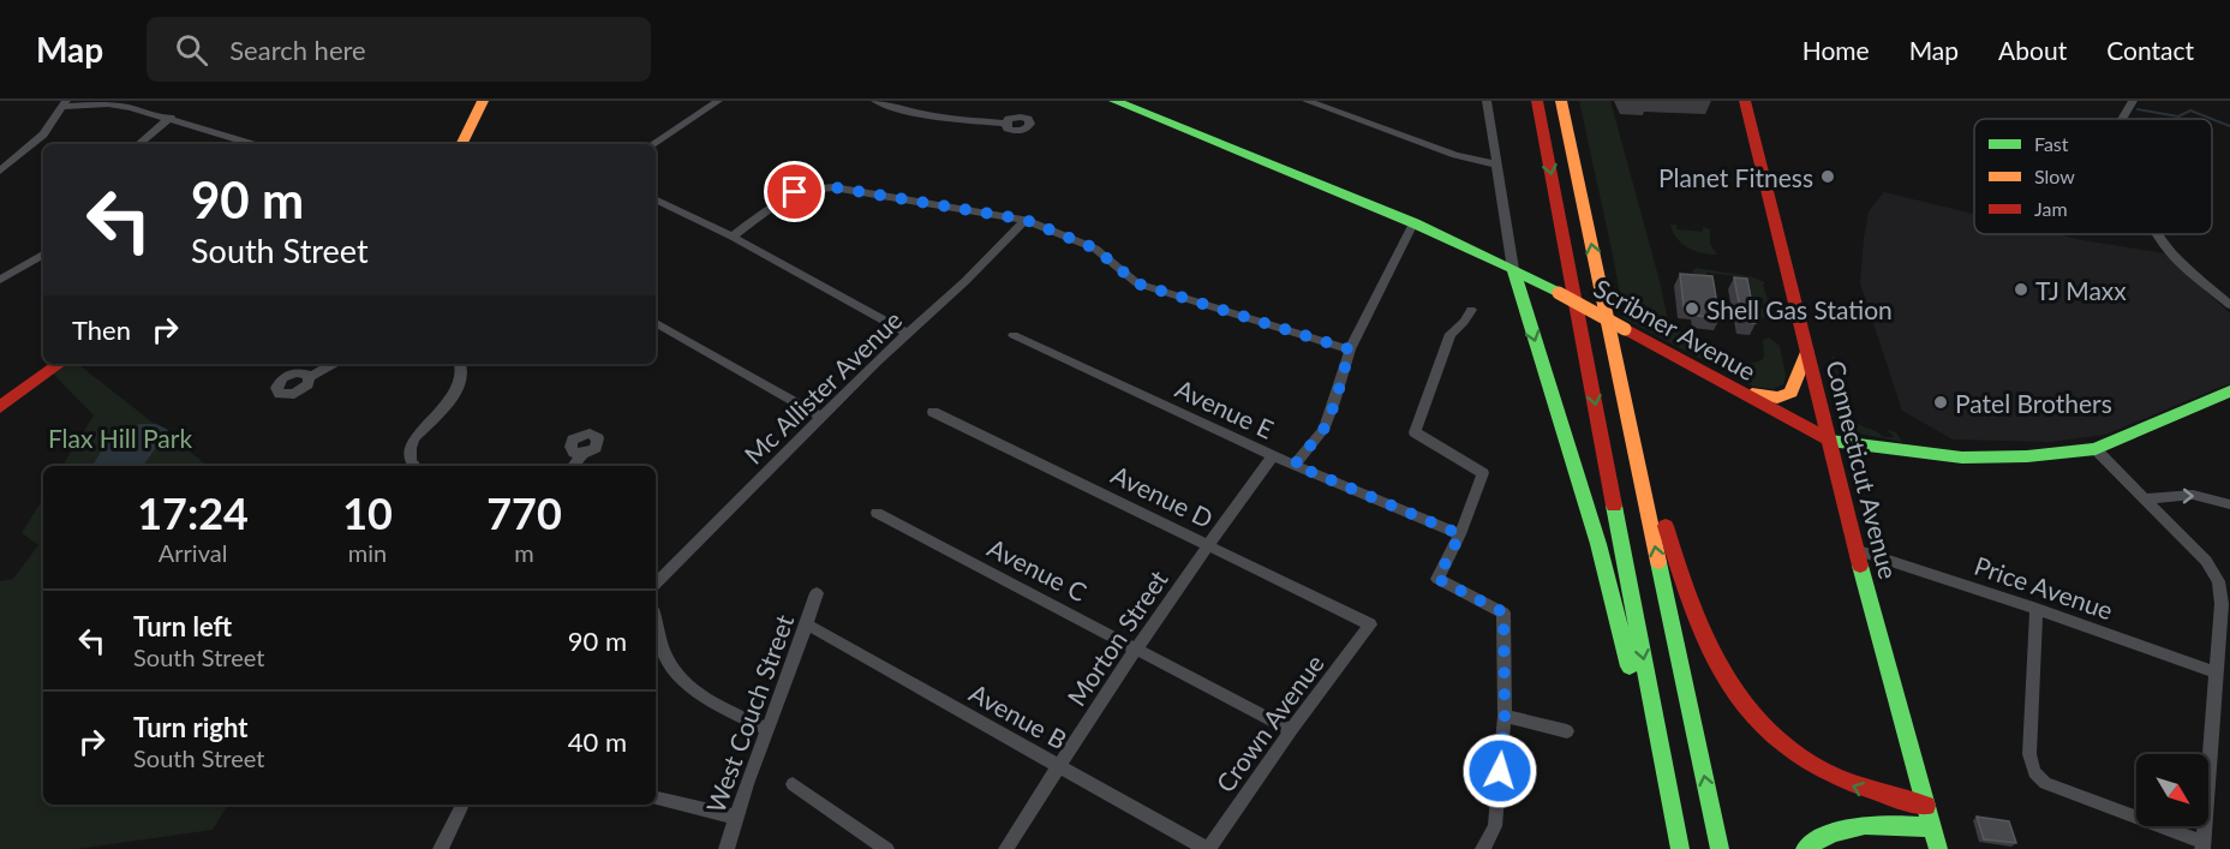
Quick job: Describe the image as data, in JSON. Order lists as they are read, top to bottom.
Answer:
{
  "streets": {
    "main road": ["Scribner Avenue", "Connecticut Avenue"],
    "street": [
      "Mc Allister Avenue",
      "Avenue E",
      "Avenue D",
      "Avenue C",
      "Price Avenue",
      "Morton Street",
      "West Couch Street",
      "Avenue B",
      "Crown Avenue"
    ]
  },
  "crossings": [
    ["Scribner Avenue", "Connecticut Avenue"],
    ["Avenue E", "Morton Street"],
    ["Connecticut Avenue", "Price Avenue"],
    ["Avenue D", "Morton Street"],
    ["Avenue D", "Crown Avenue"],
    ["Avenue C", "Morton Street"],
    ["Avenue C", "Crown Avenue"],
    ["Morton Street", "Avenue B"],
    ["West Couch Street", "Avenue B"],
    ["Avenue B", "Crown Avenue"]
  ],
  "parks": ["Flax Hill Park"],
  "places": [
    "Planet Fitness",
    "TJ Maxx",
    "Shell Gas Station",
    "Patel Brothers"
  ],
  "legend": ["Fast", "Slow", "Jam"],
  "north": "bottom right",
  "page": {
    "header": "Map",
    "search": "Search here",
    "nav": [
      "Home",
      "Map",
      "About",
      "Contact"
    ],
    "turn": ["90 m", "South Street"],
    "then": "Then",
    "eta": [
      "17:24",
      "Arrival",
      "10",
      "min",
      "770",
      "m"
    ],
    "list": [
      {
        "name": "Turn left",
        "note": "South Street",
        "value": "90 m"
      },
      {
        "name": "Turn right",
        "note": "South Street",
        "value": "40 m"
      }
    ]
  }
}
